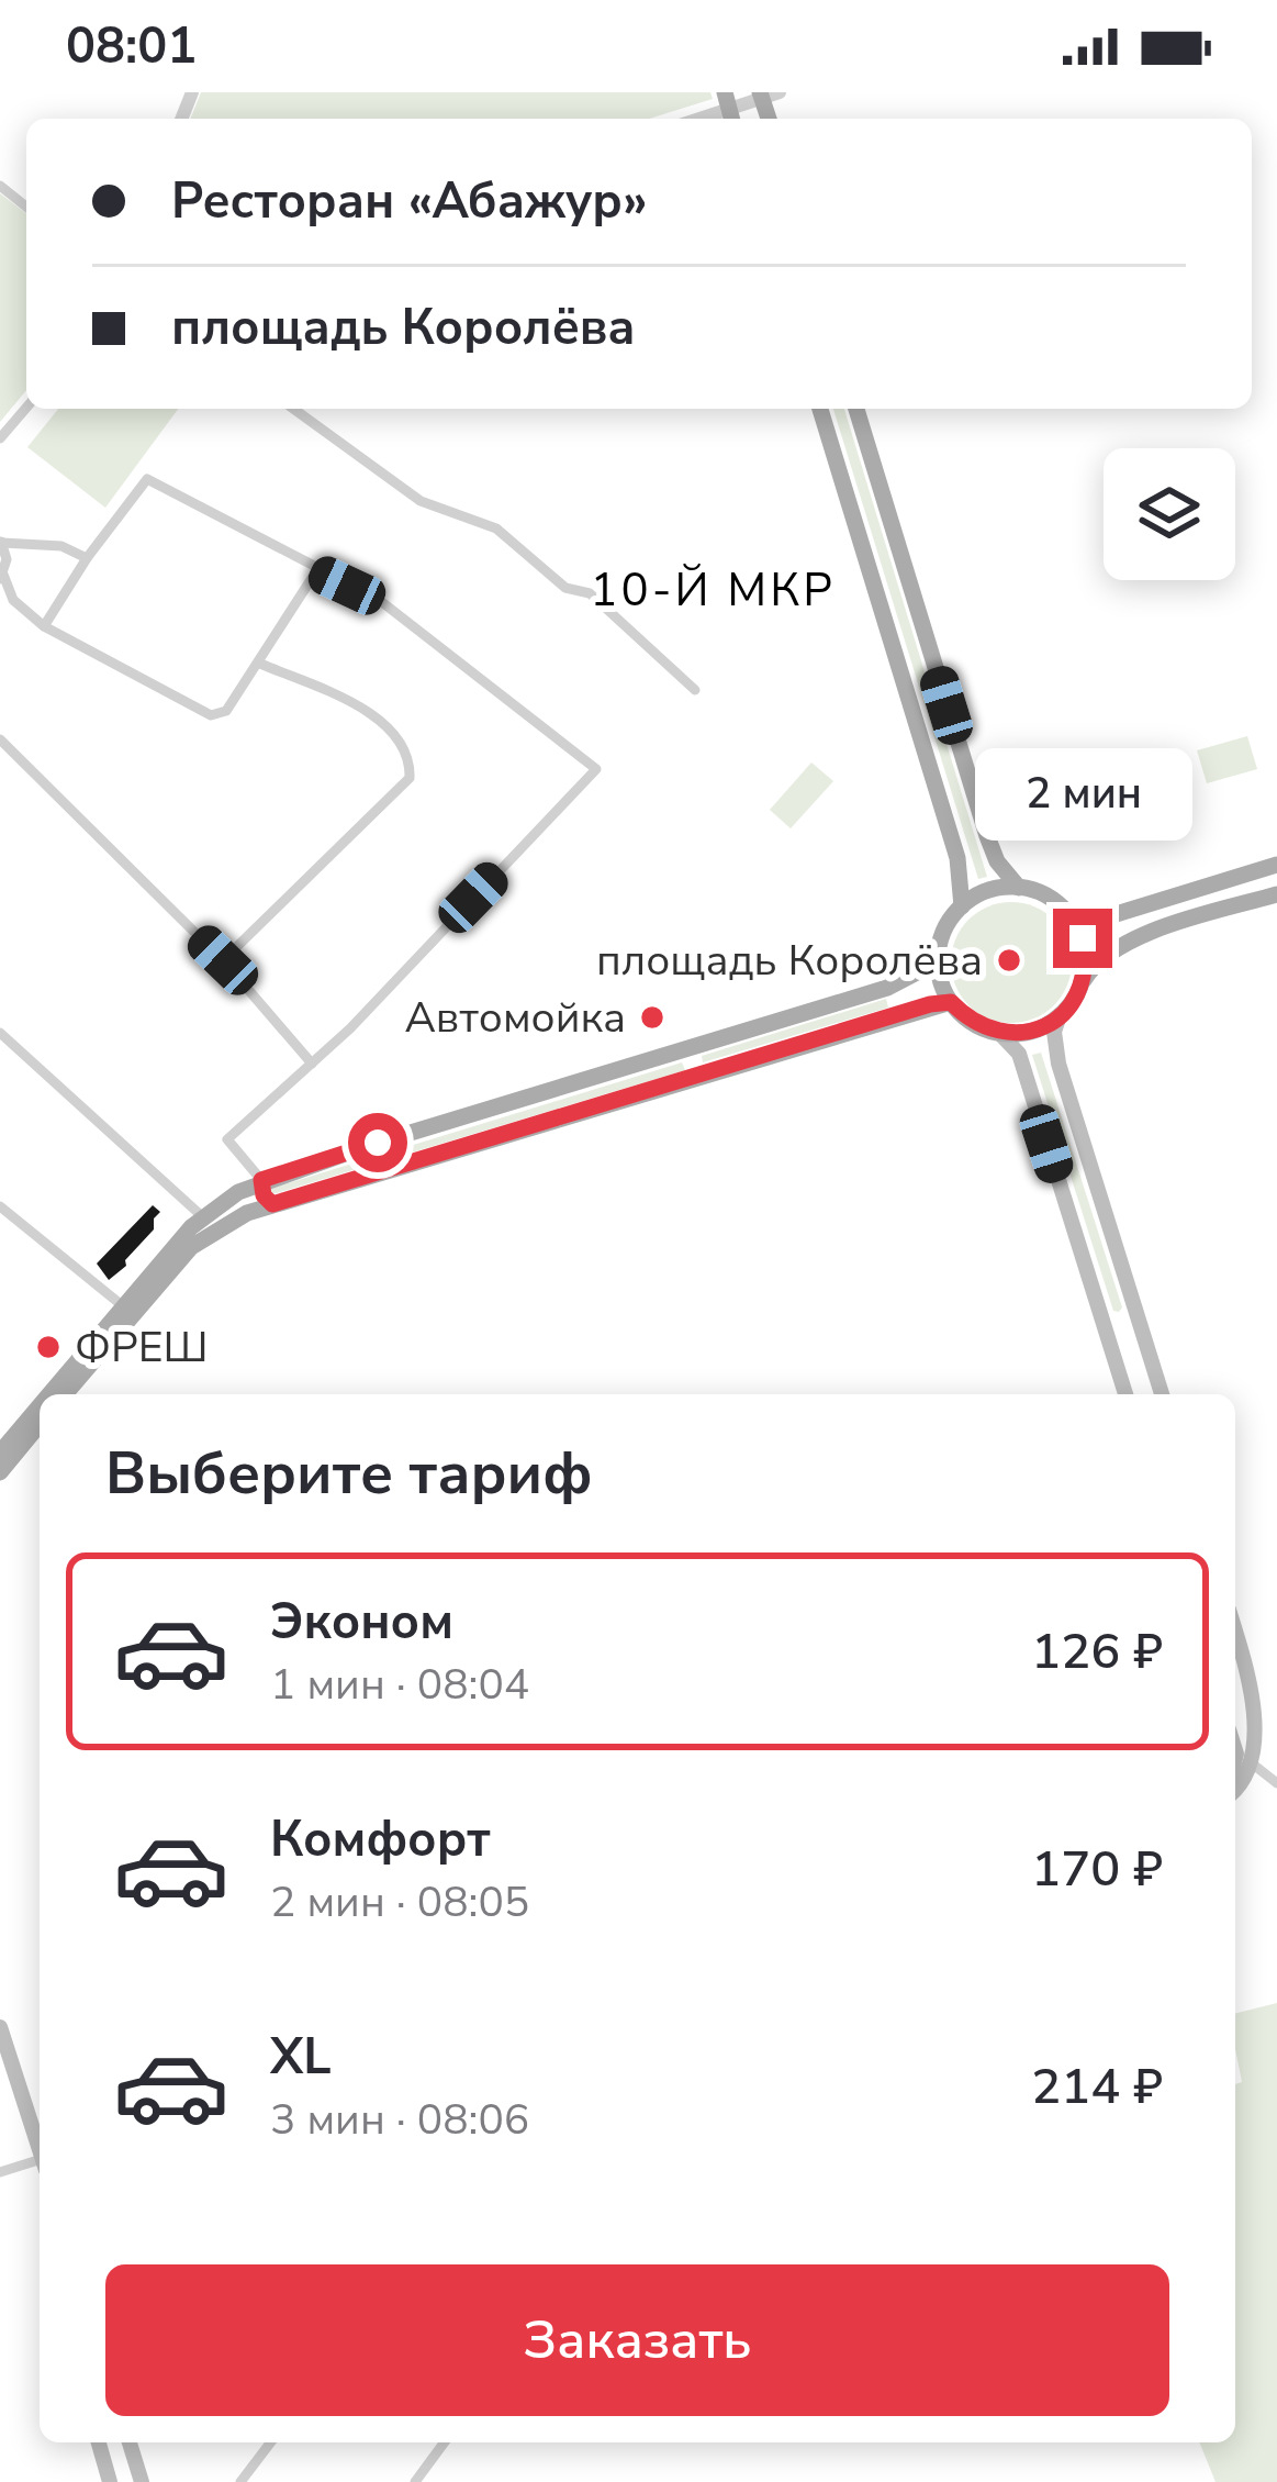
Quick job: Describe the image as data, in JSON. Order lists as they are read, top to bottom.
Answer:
{
  "districts": ["10-Й МКР"],
  "places": ["площадь Королёва", "Автомойка", "ФРЕШ"],
  "page": {
    "status": "08:01",
    "banner": ["Ресторан «Абажур»", "площадь Королёва"],
    "bubble": "2 мин",
    "heading": "Выберите тариф",
    "list": [
      {
        "name": "Эконом",
        "note": "1 мин · 08:04",
        "value": "126 ₽"
      },
      {
        "name": "Комфорт",
        "note": "2 мин · 08:05",
        "value": "170 ₽"
      },
      {
        "name": "XL",
        "note": "3 мин · 08:06",
        "value": "214 ₽"
      }
    ],
    "buttons": "Заказать"
  }
}
